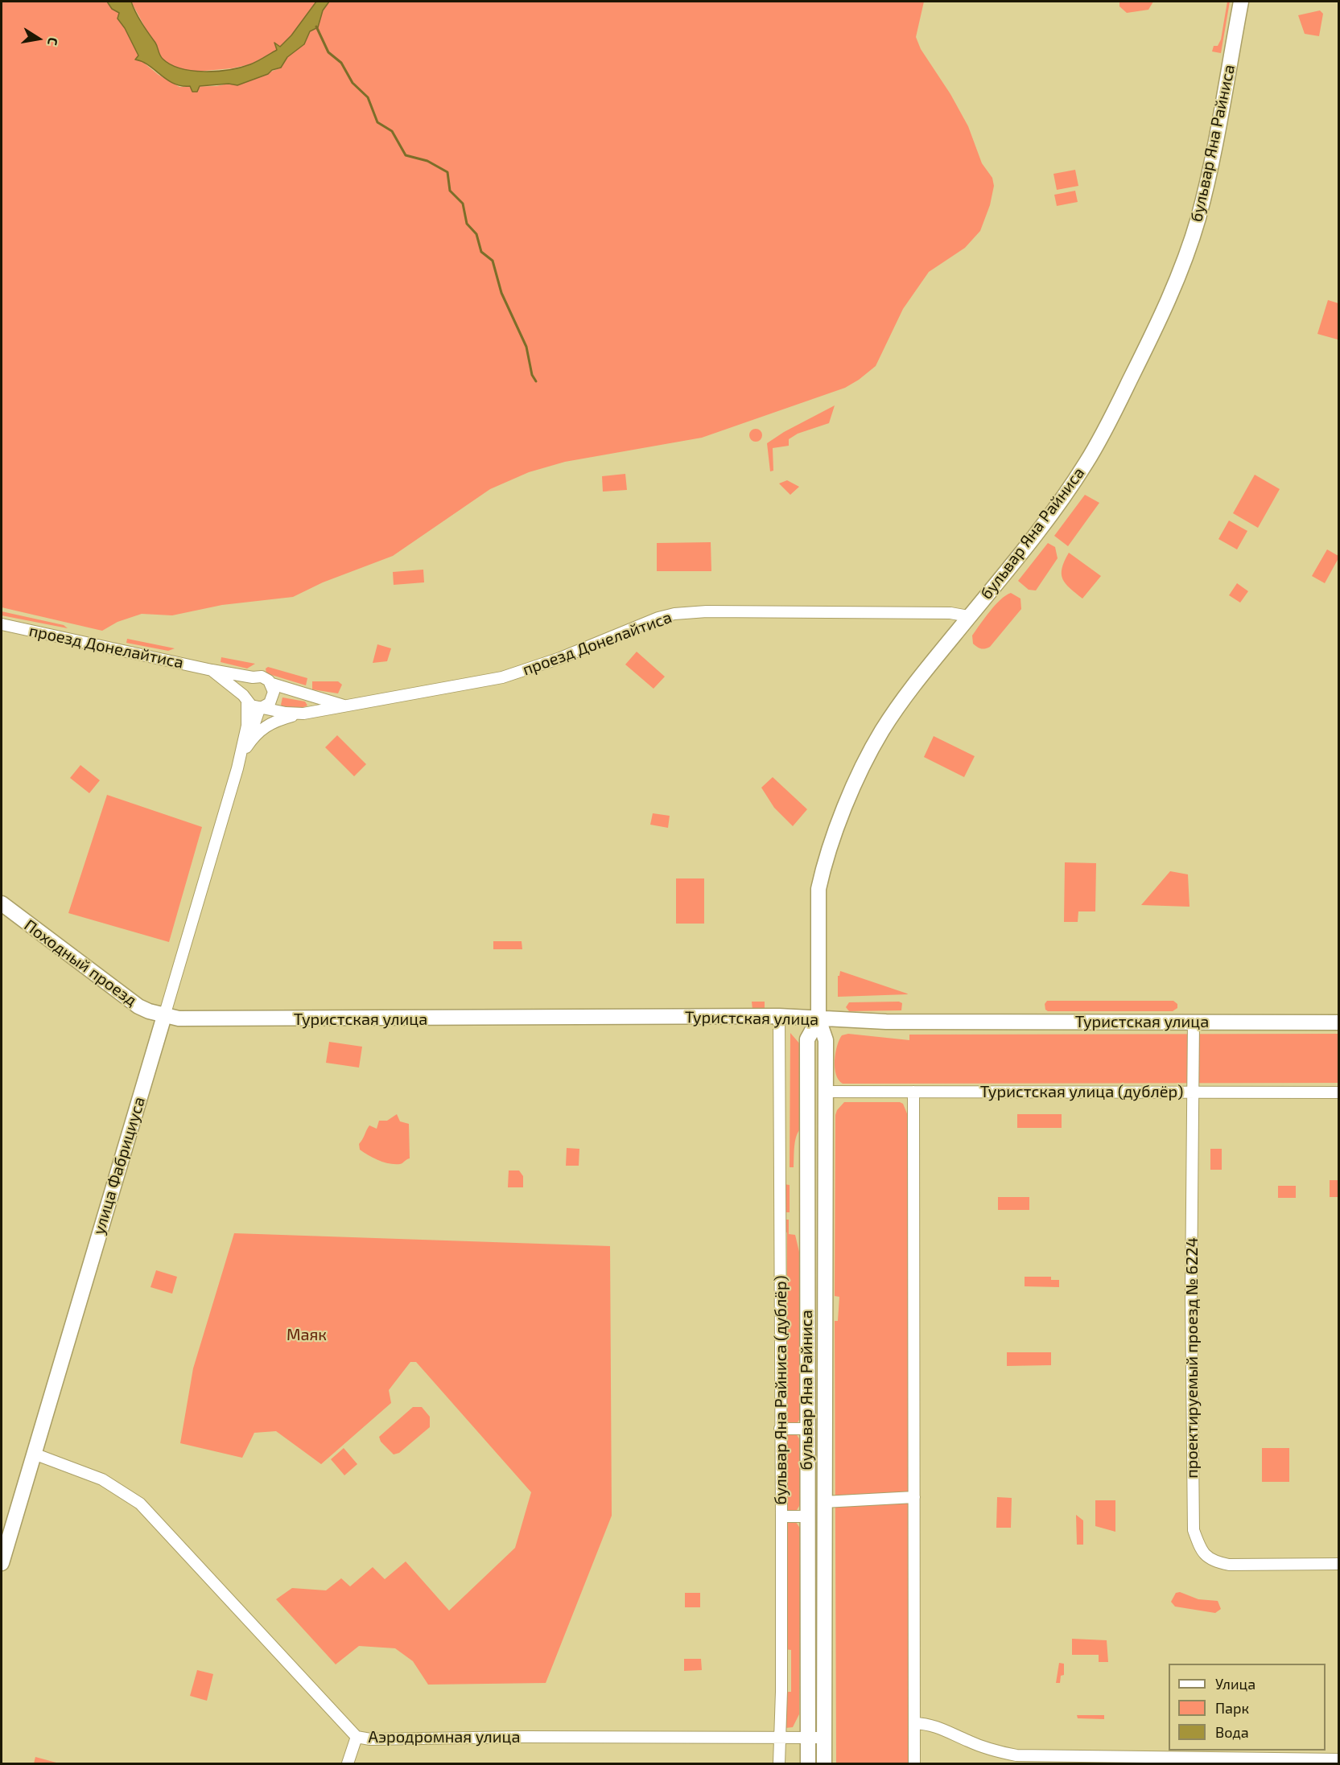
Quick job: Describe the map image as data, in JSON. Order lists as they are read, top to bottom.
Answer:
{
  "streets": {
    "main road": [
      "бульвар Яна Райниса",
      "Походный проезд",
      "Туристская улица",
      "улица Фабрициуса"
    ],
    "street": [
      "проезд Донелайтиса",
      "Туристская улица (дублёр)",
      "проектируемый проезд № 6224",
      "бульвар Яна Райниса (дублёр)",
      "Аэродромная улица"
    ]
  },
  "crossings": [
    ["бульвар Яна Райниса", "проезд Донелайтиса"],
    ["бульвар Яна Райниса", "Туристская улица"],
    ["бульвар Яна Райниса", "Туристская улица (дублёр)"],
    ["бульвар Яна Райниса", "Аэродромная улица"],
    ["проезд Донелайтиса", "улица Фабрициуса"],
    ["Походный проезд", "Туристская улица"],
    ["Походный проезд", "улица Фабрициуса"],
    ["Туристская улица", "улица Фабрициуса"],
    ["Туристская улица", "проектируемый проезд № 6224"],
    ["Туристская улица", "бульвар Яна Райниса (дублёр)"],
    ["Туристская улица (дублёр)", "проектируемый проезд № 6224"],
    ["улица Фабрициуса", "Аэродромная улица"],
    ["бульвар Яна Райниса (дублёр)", "Аэродромная улица"]
  ],
  "parks": ["Маяк"],
  "legend": ["Улица", "Парк", "Вода"],
  "north": "right"
}
